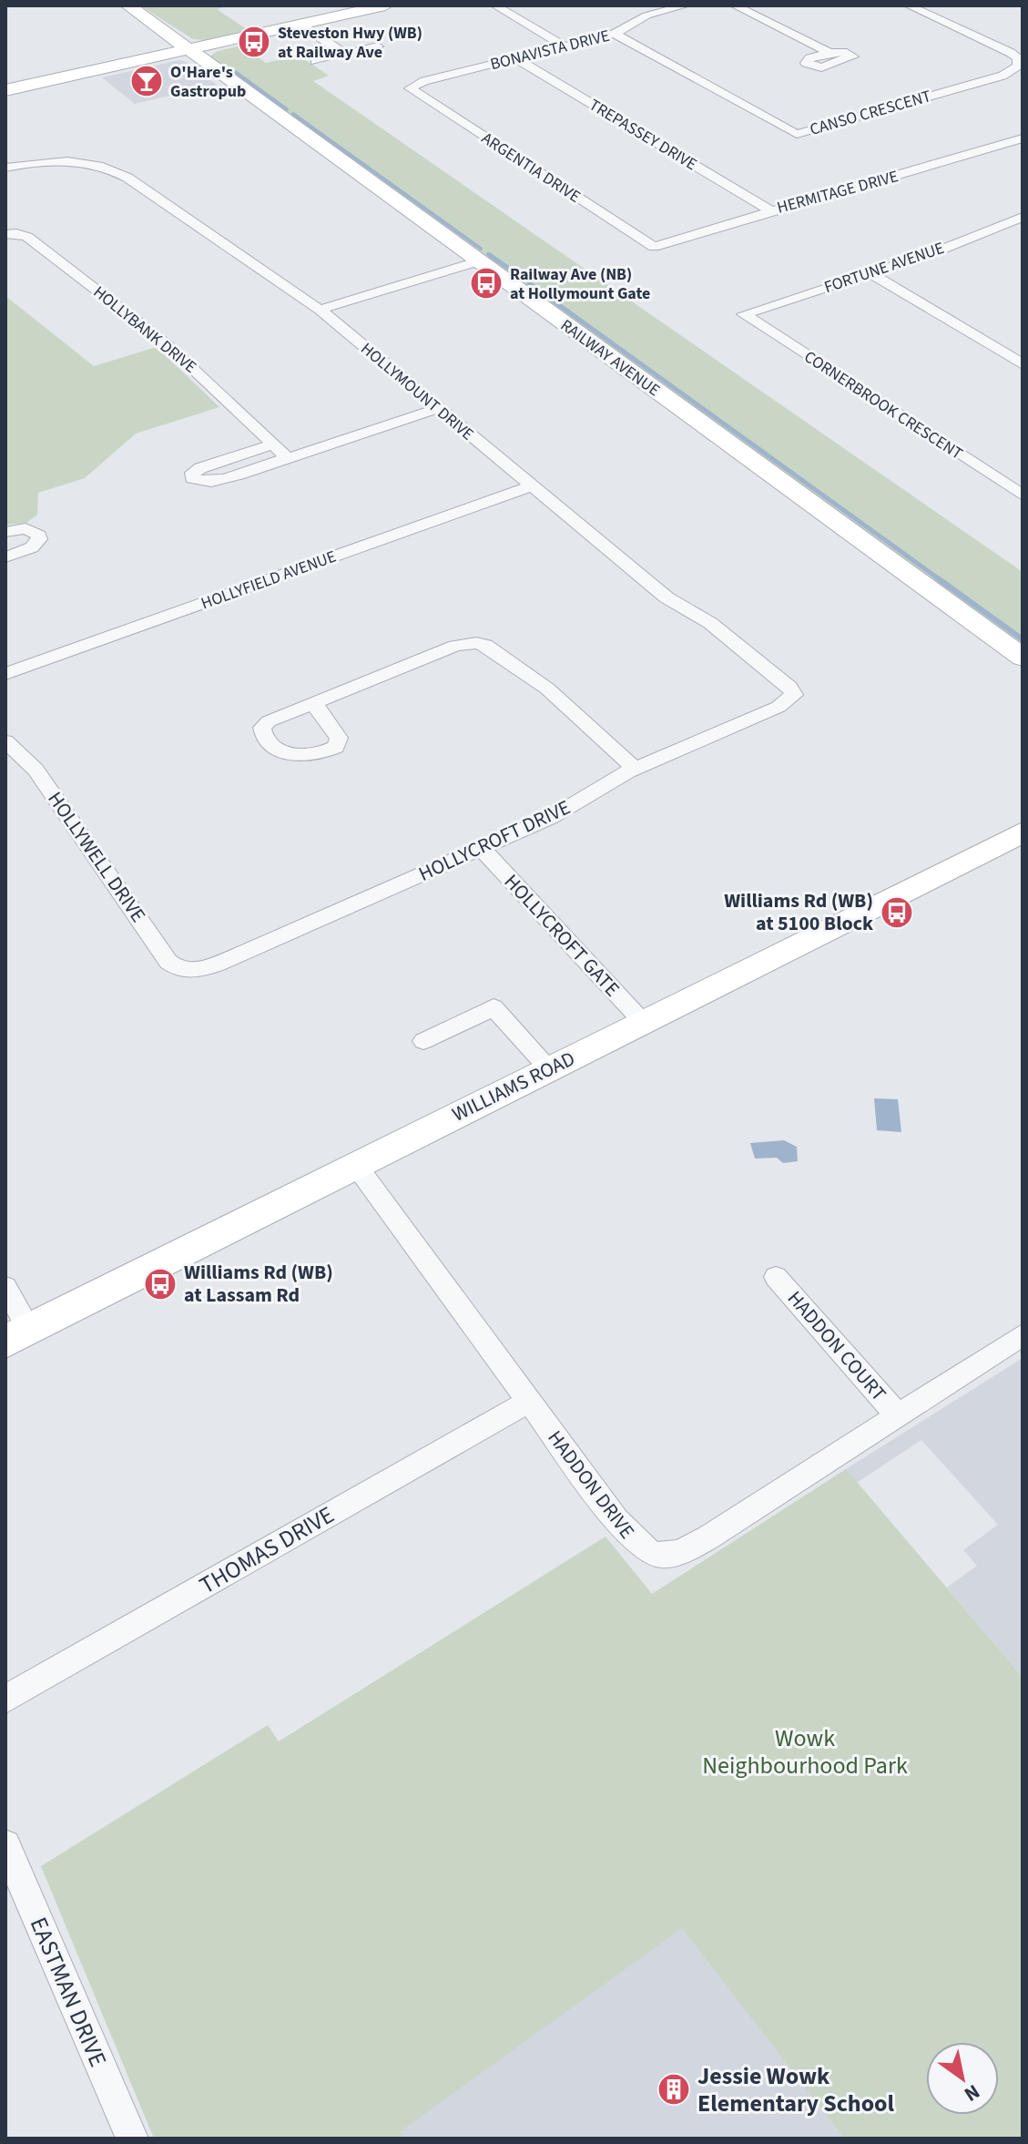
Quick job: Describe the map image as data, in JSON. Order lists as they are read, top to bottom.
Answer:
{
  "streets": {
    "main road": ["RAILWAY AVENUE", "WILLIAMS ROAD"],
    "street": [
      "BONAVISTA DRIVE",
      "CANSO CRESCENT",
      "TREPASSEY DRIVE",
      "ARGENTIA DRIVE",
      "HERMITAGE DRIVE",
      "FORTUNE AVENUE",
      "HOLLYBANK DRIVE",
      "HOLLYMOUNT DRIVE",
      "CORNERBROOK CRESCENT",
      "HOLLYFIELD AVENUE",
      "HOLLYCROFT DRIVE",
      "HOLLYWELL DRIVE",
      "HOLLYCROFT GATE",
      "HADDON COURT",
      "HADDON DRIVE",
      "THOMAS DRIVE",
      "EASTMAN DRIVE"
    ]
  },
  "crossings": [
    ["BONAVISTA DRIVE", "CANSO CRESCENT"],
    ["BONAVISTA DRIVE", "TREPASSEY DRIVE"],
    ["BONAVISTA DRIVE", "ARGENTIA DRIVE"],
    ["TREPASSEY DRIVE", "HERMITAGE DRIVE"],
    ["ARGENTIA DRIVE", "HERMITAGE DRIVE"],
    ["FORTUNE AVENUE", "CORNERBROOK CRESCENT"],
    ["HOLLYMOUNT DRIVE", "HOLLYFIELD AVENUE"],
    ["HOLLYMOUNT DRIVE", "HOLLYCROFT DRIVE"],
    ["HOLLYCROFT DRIVE", "HOLLYWELL DRIVE"],
    ["HOLLYCROFT DRIVE", "HOLLYCROFT GATE"],
    ["HOLLYCROFT GATE", "WILLIAMS ROAD"],
    ["WILLIAMS ROAD", "HADDON DRIVE"],
    ["HADDON COURT", "HADDON DRIVE"],
    ["HADDON DRIVE", "THOMAS DRIVE"]
  ],
  "parks": ["Wowk Neighbourhood Park"],
  "places": {
    "bus stop": [
      "Steveston Hwy (WB) at Railway Ave",
      "Railway Ave (NB) at Hollymount Gate",
      "Williams Rd (WB) at 5100 Block",
      "Williams Rd (WB) at Lassam Rd"
    ],
    "bar": ["O'Hare's Gastropub"],
    "building": ["Jessie Wowk Elementary School"]
  },
  "north": "bottom right"
}
